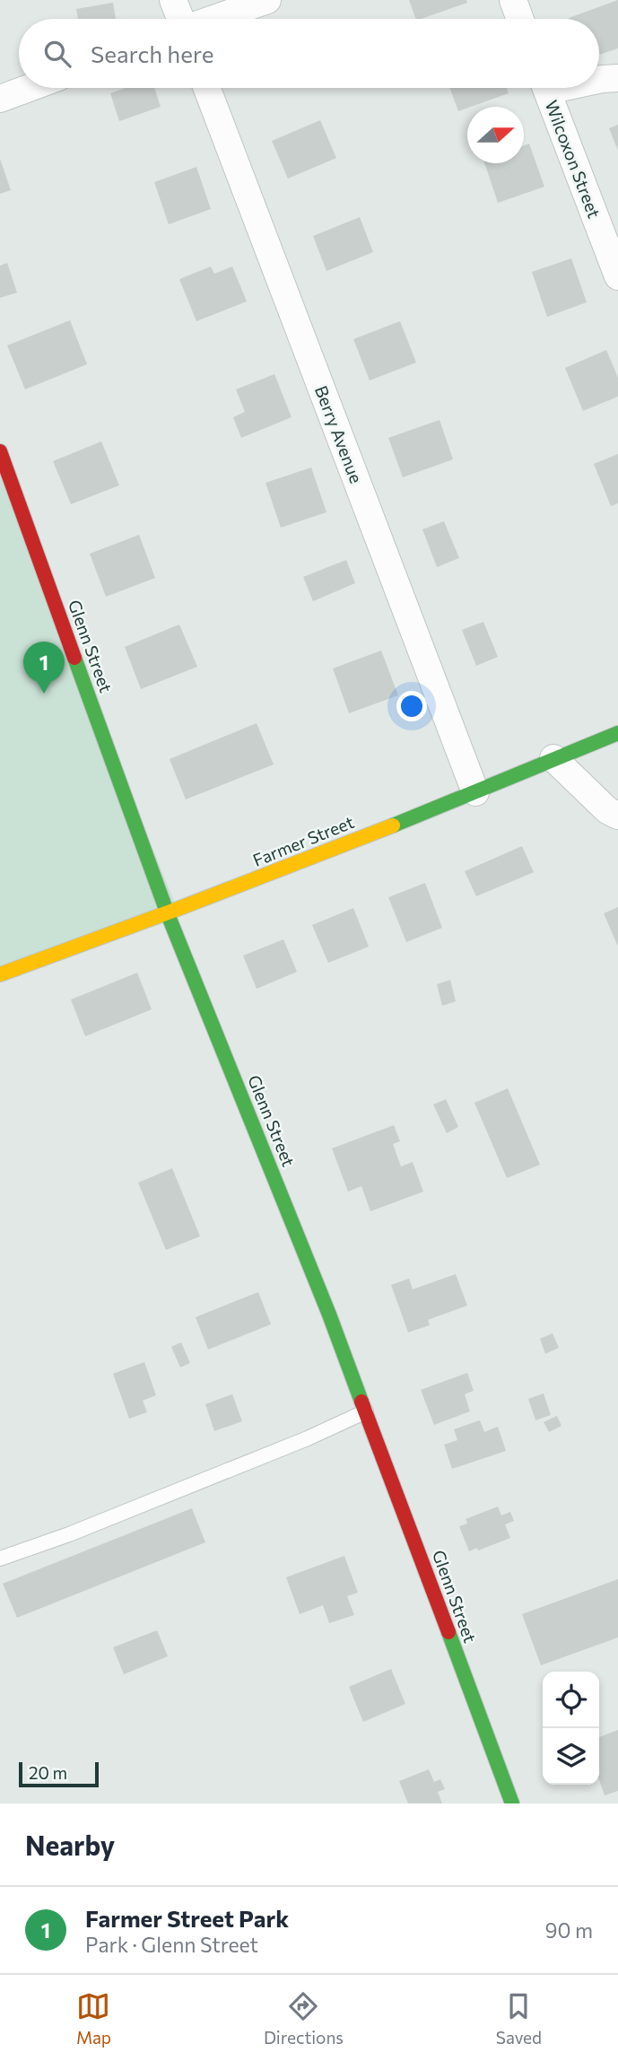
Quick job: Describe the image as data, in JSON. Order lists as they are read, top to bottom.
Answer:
{
  "streets": {
    "street": [
      "Wilcoxon Street",
      "Berry Avenue",
      "Glenn Street",
      "Farmer Street"
    ]
  },
  "crossings": [
    ["Berry Avenue", "Farmer Street"],
    ["Glenn Street", "Farmer Street"]
  ],
  "scale_bar": "20 m",
  "north": "right",
  "page": {
    "search": "Search here",
    "pins": "1",
    "scale": "20 m",
    "heading": "Nearby",
    "list": [
      {
        "mark": "1",
        "name": "Farmer Street Park",
        "note": "Park · Glenn Street",
        "value": "90 m"
      }
    ],
    "nav": ["Map", "Directions", "Saved"]
  }
}
